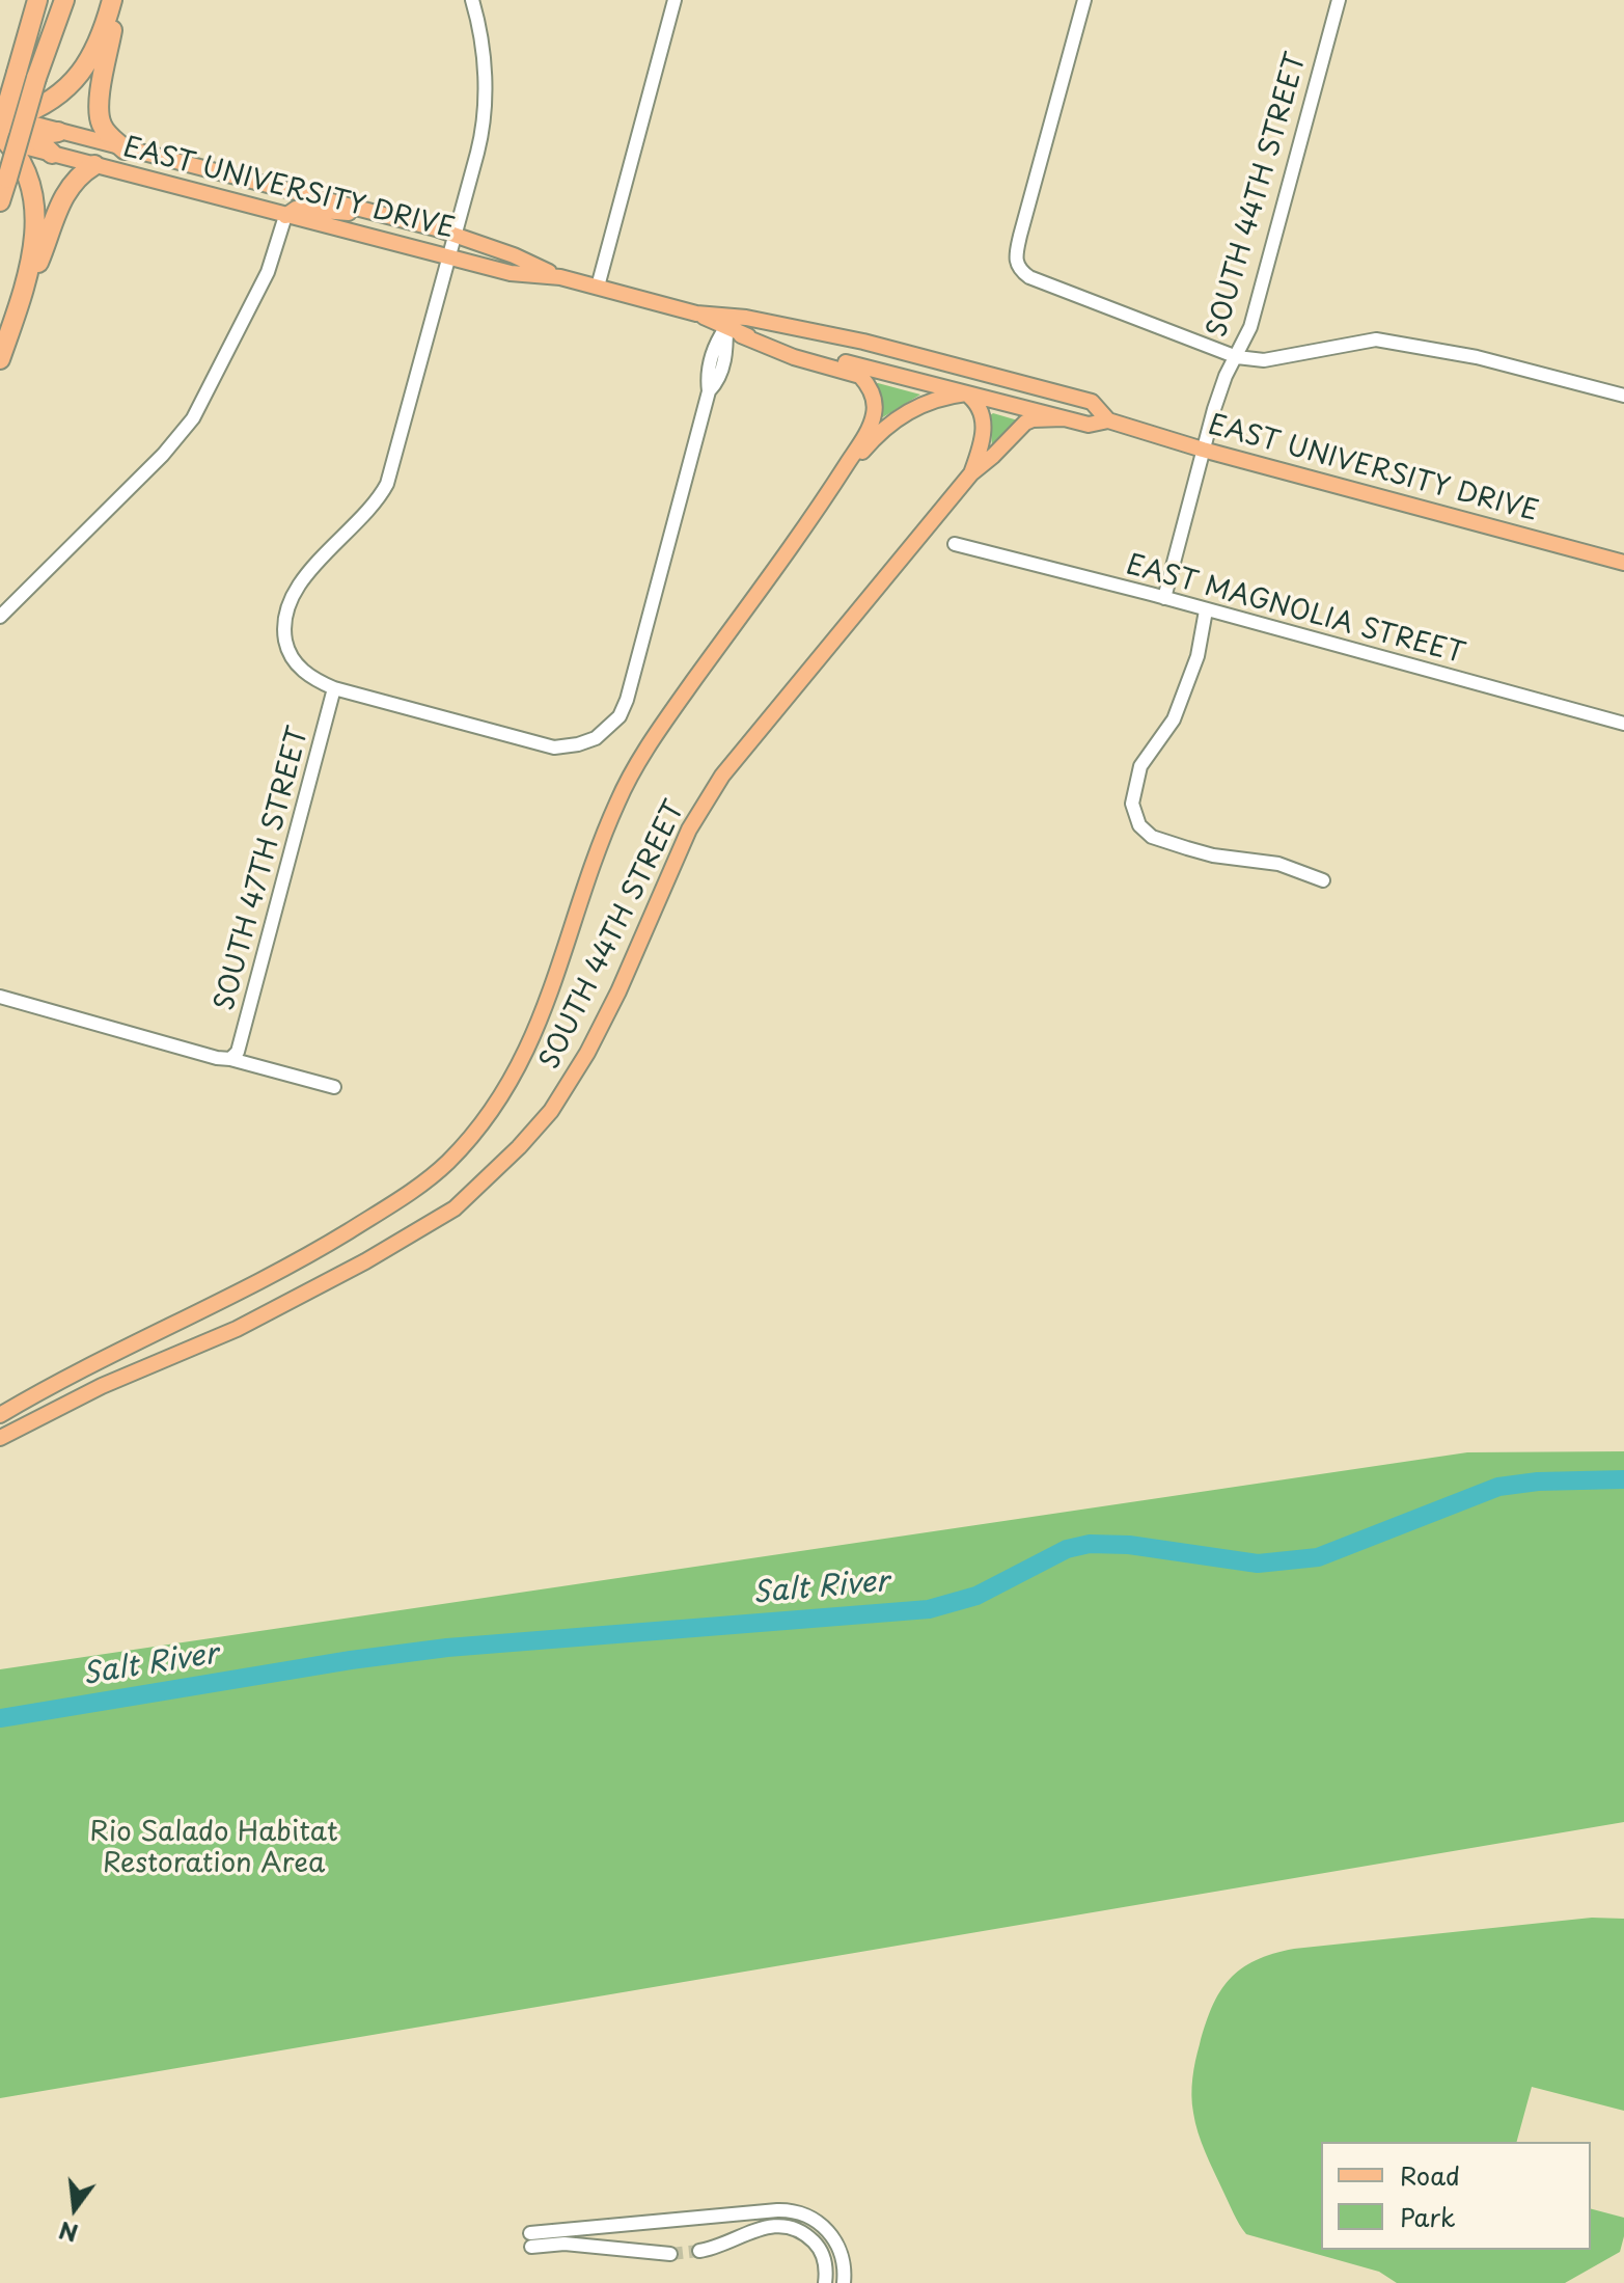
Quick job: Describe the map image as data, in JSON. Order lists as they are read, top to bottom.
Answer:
{
  "streets": {
    "main road": ["EAST UNIVERSITY DRIVE", "SOUTH 44TH STREET"],
    "street": ["EAST MAGNOLIA STREET", "SOUTH 47TH STREET"]
  },
  "crossings": [
    ["EAST UNIVERSITY DRIVE", "SOUTH 44TH STREET"],
    ["SOUTH 44TH STREET", "EAST MAGNOLIA STREET"]
  ],
  "water": ["Salt River"],
  "parks": ["Rio Salado Habitat Restoration Area"],
  "legend": ["Road", "Park"],
  "north": "bottom"
}
